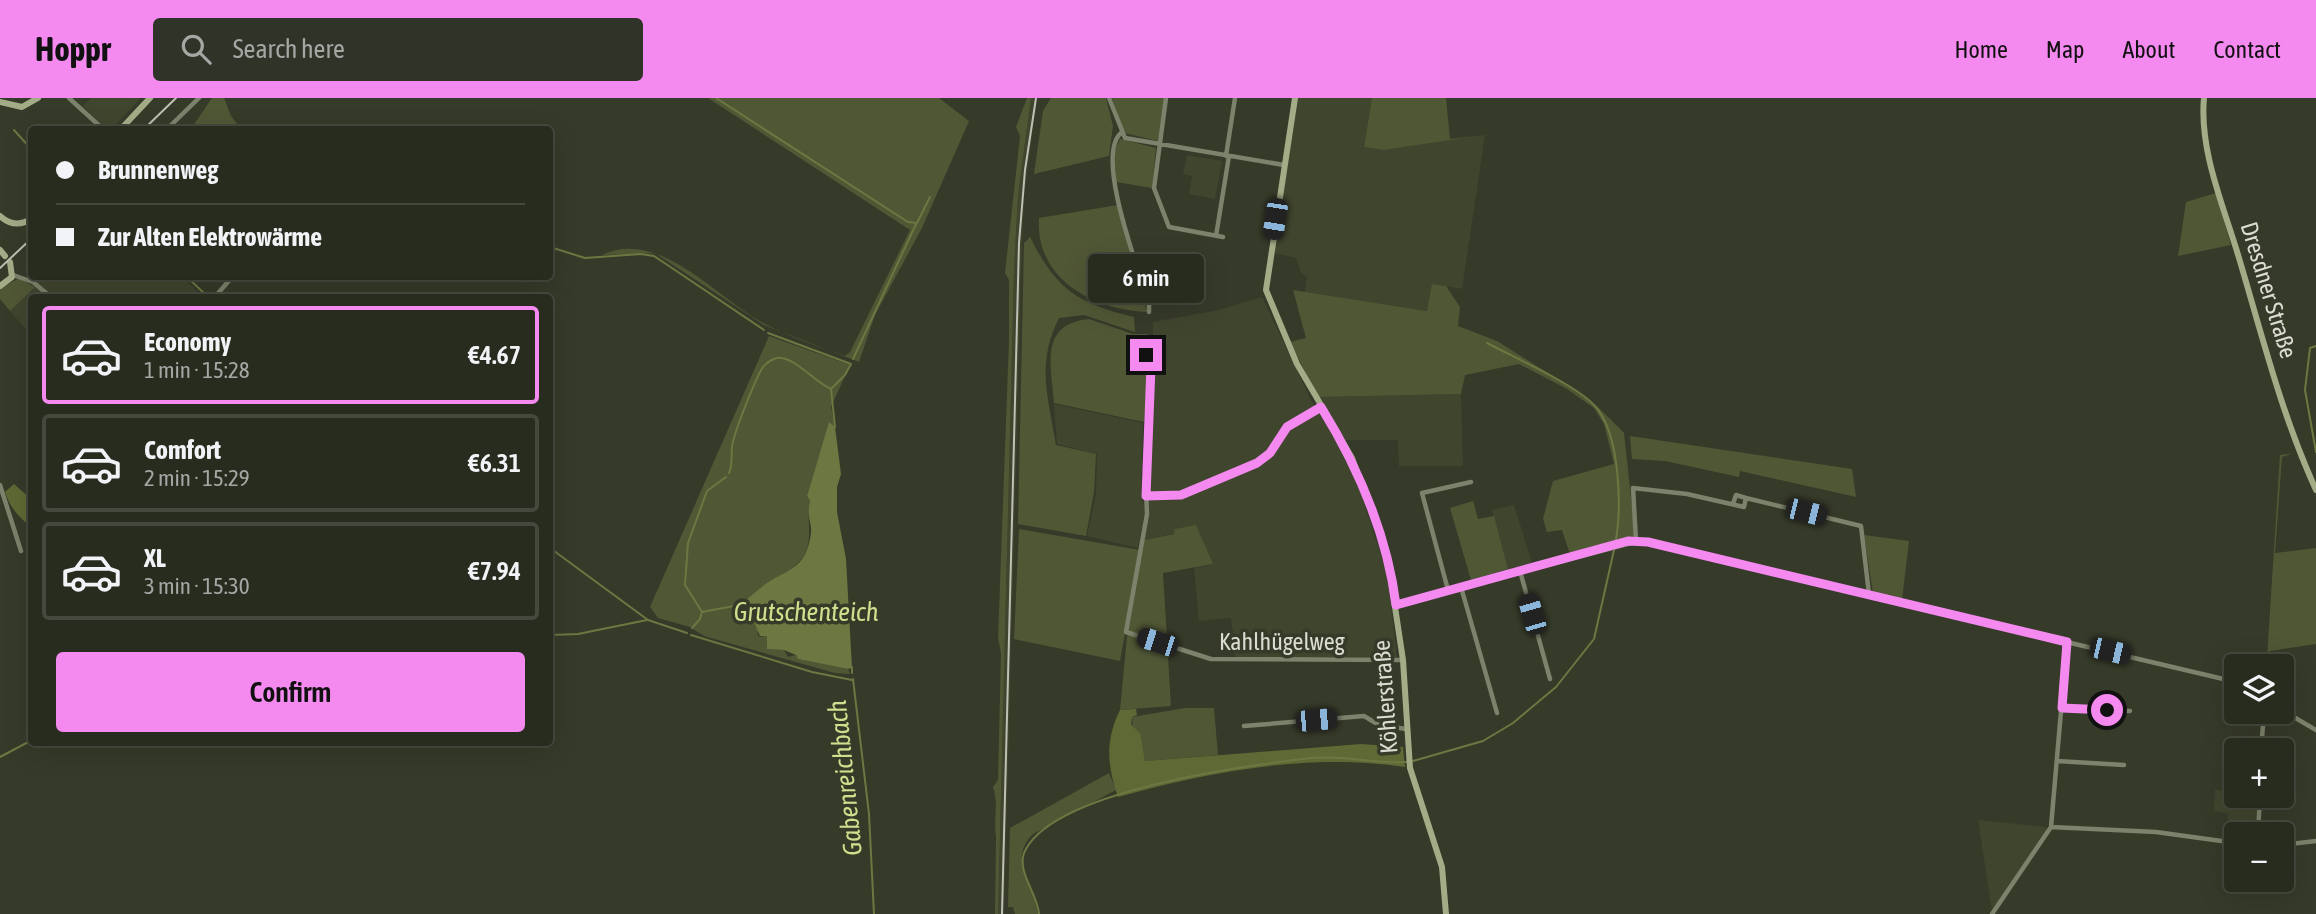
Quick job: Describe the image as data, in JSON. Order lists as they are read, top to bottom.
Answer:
{
  "streets": {
    "street": ["Dresdner Straße", "Kahlhügelweg", "Köhlerstraße"]
  },
  "crossings": [
    ["Kahlhügelweg", "Köhlerstraße"]
  ],
  "water": ["Grutschenteich", "Gabenreichbach"],
  "page": {
    "header": "Hoppr",
    "search": "Search here",
    "nav": [
      "Home",
      "Map",
      "About",
      "Contact"
    ],
    "banner": ["Brunnenweg", "Zur Alten Elektrowärme"],
    "bubble": "6 min",
    "list": [
      {
        "name": "Economy",
        "note": "1 min · 15:28",
        "value": "€4.67"
      },
      {
        "name": "Comfort",
        "note": "2 min · 15:29",
        "value": "€6.31"
      },
      {
        "name": "XL",
        "note": "3 min · 15:30",
        "value": "€7.94"
      }
    ],
    "buttons": "Confirm",
    "map_buttons": ["+", "−"]
  }
}
